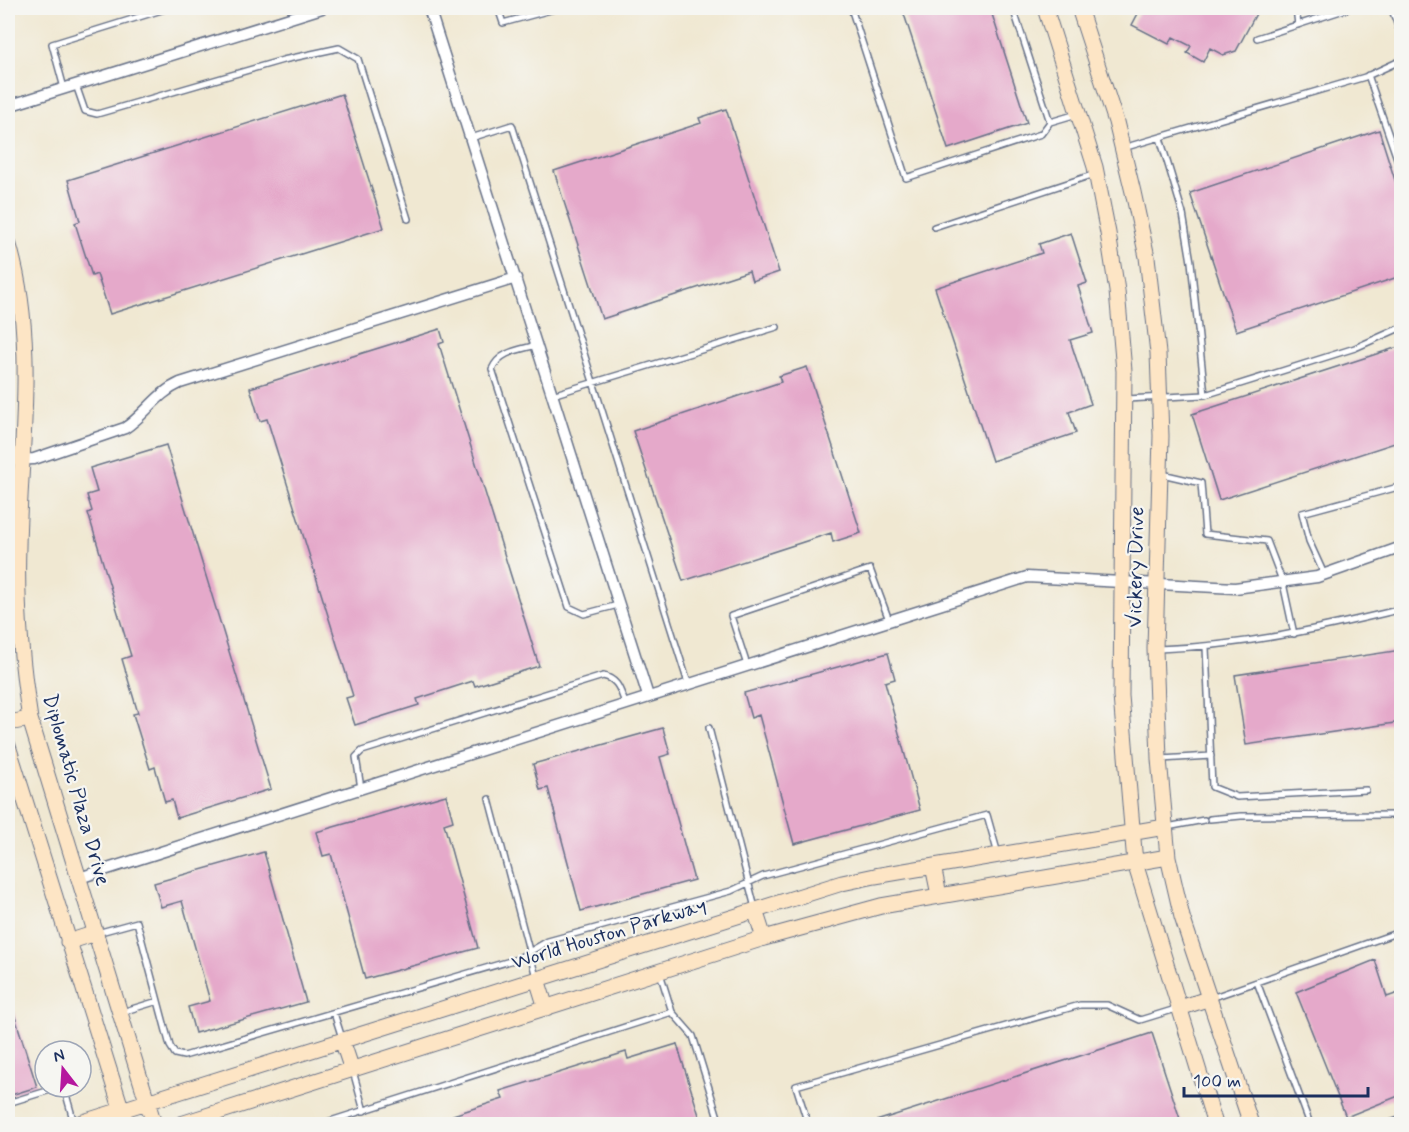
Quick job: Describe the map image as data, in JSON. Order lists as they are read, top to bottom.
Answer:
{
  "streets": {
    "street": ["Vickery Drive", "Diplomatic Plaza Drive", "World Houston Parkway"]
  },
  "crossings": [
    ["Vickery Drive", "World Houston Parkway"],
    ["Diplomatic Plaza Drive", "World Houston Parkway"]
  ],
  "scale_bar": "100 m",
  "north": "top"
}
